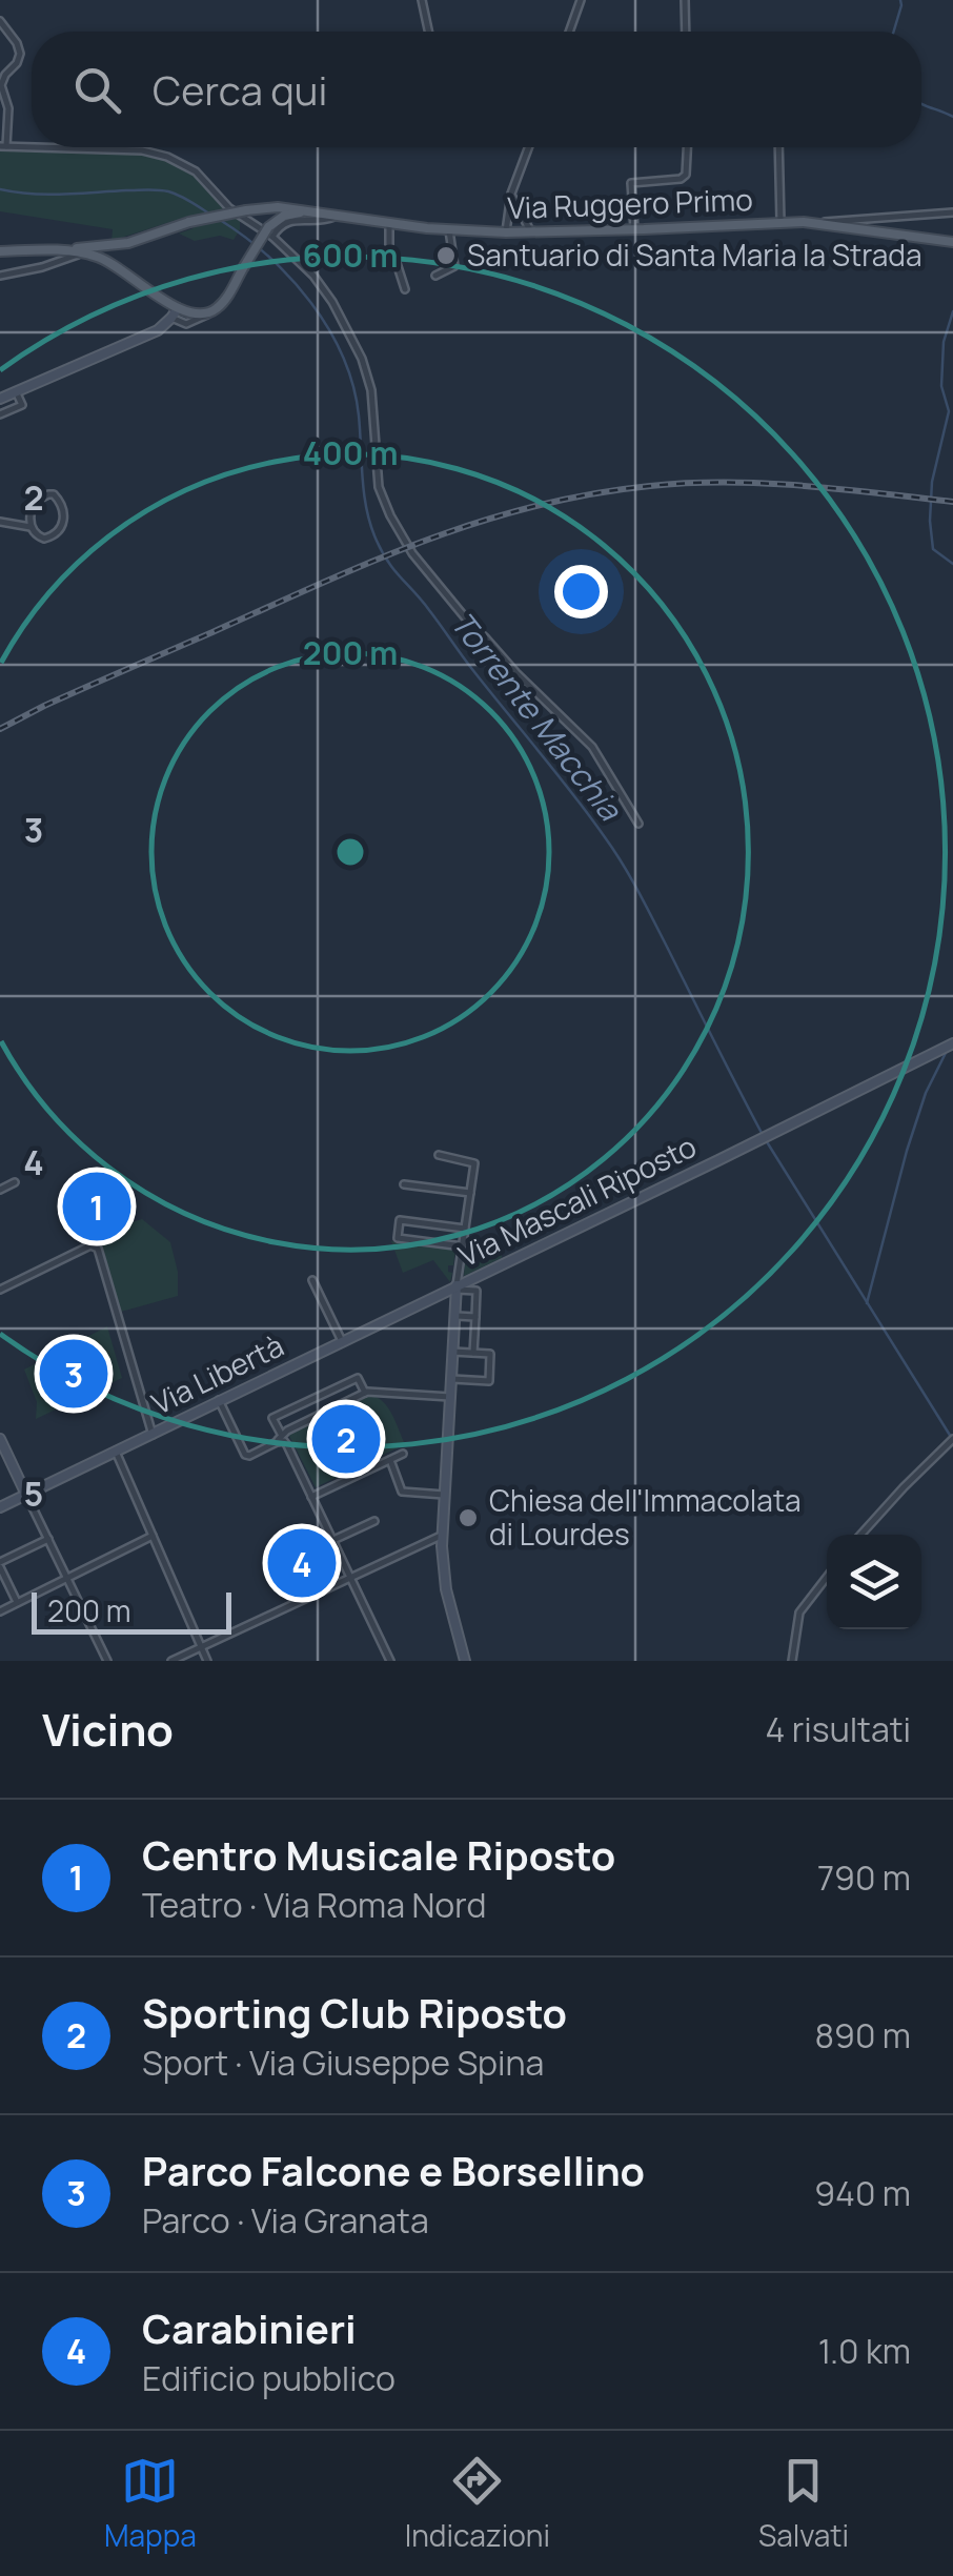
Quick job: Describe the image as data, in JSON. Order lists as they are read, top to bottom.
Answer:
{
  "streets": {
    "main road": ["Via Ruggero Primo"],
    "street": ["Via Mascali Riposto", "Via Libertà"]
  },
  "crossings": [
    ["Via Mascali Riposto", "Via Libertà"]
  ],
  "water": ["Torrente Macchia"],
  "places": ["Santuario di Santa Maria la Strada", "Chiesa dell'Immacolata di Lourdes"],
  "scale_bar": "200 m",
  "page": {
    "search": "Cerca qui",
    "pins": [
      "1",
      "3",
      "2",
      "4"
    ],
    "scale": "200 m",
    "heading": ["Vicino", "4 risultati"],
    "list": [
      {
        "mark": "1",
        "name": "Centro Musicale Riposto",
        "note": "Teatro · Via Roma Nord",
        "value": "790 m"
      },
      {
        "mark": "2",
        "name": "Sporting Club Riposto",
        "note": "Sport · Via Giuseppe Spina",
        "value": "890 m"
      },
      {
        "mark": "3",
        "name": "Parco Falcone e Borsellino",
        "note": "Parco · Via Granata",
        "value": "940 m"
      },
      {
        "mark": "4",
        "name": "Carabinieri",
        "note": "Edificio pubblico",
        "value": "1.0 km"
      }
    ],
    "nav": ["Mappa", "Indicazioni", "Salvati"]
  },
  "grid": {
    "rows": [
      "2",
      "3",
      "4",
      "5"
    ]
  },
  "rings": ["600 m", "400 m", "200 m"]
}
